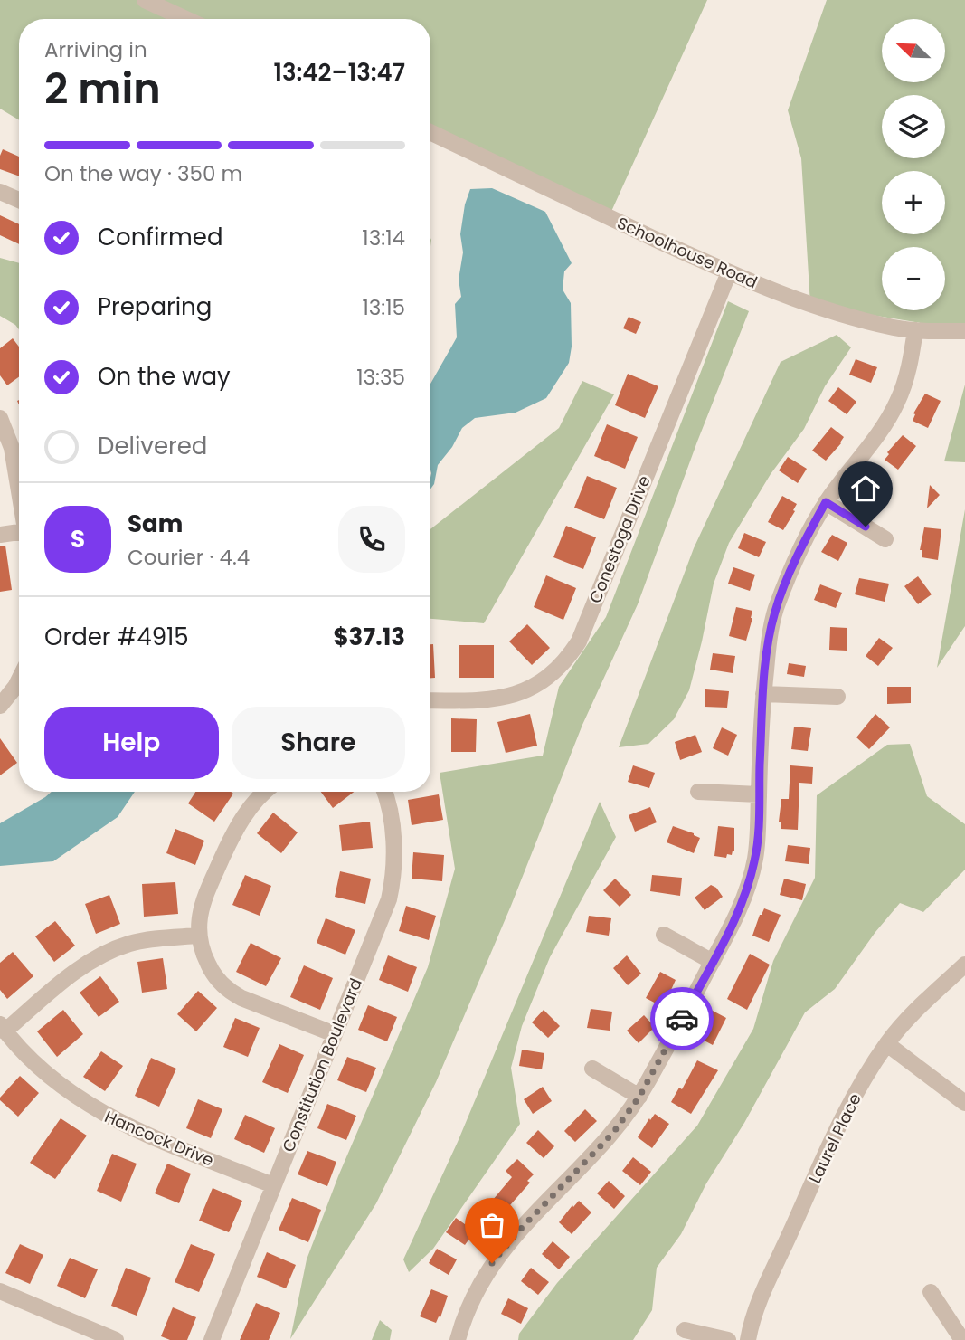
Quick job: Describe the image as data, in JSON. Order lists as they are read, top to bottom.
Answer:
{
  "streets": {
    "street": [
      "Schoolhouse Road",
      "Conestoga Drive",
      "Constitution Boulevard",
      "Hancock Drive",
      "Laurel Place"
    ]
  },
  "crossings": [
    ["Schoolhouse Road", "Conestoga Drive"],
    ["Constitution Boulevard", "Hancock Drive"]
  ],
  "north": "top left",
  "page": {
    "map_buttons": ["+", "−"],
    "heading": ["2 min", "Arriving in", "13:42–13:47"],
    "panel": [
      "Sam",
      "Courier · 4.4",
      "Order #4915",
      "$37.13"
    ],
    "bar": "On the way · 350 m",
    "list": [
      ["Confirmed", "13:14"],
      ["Preparing", "13:15"],
      ["On the way", "13:35"],
      "Delivered"
    ],
    "round": "S",
    "buttons": ["Help", "Share"]
  }
}
